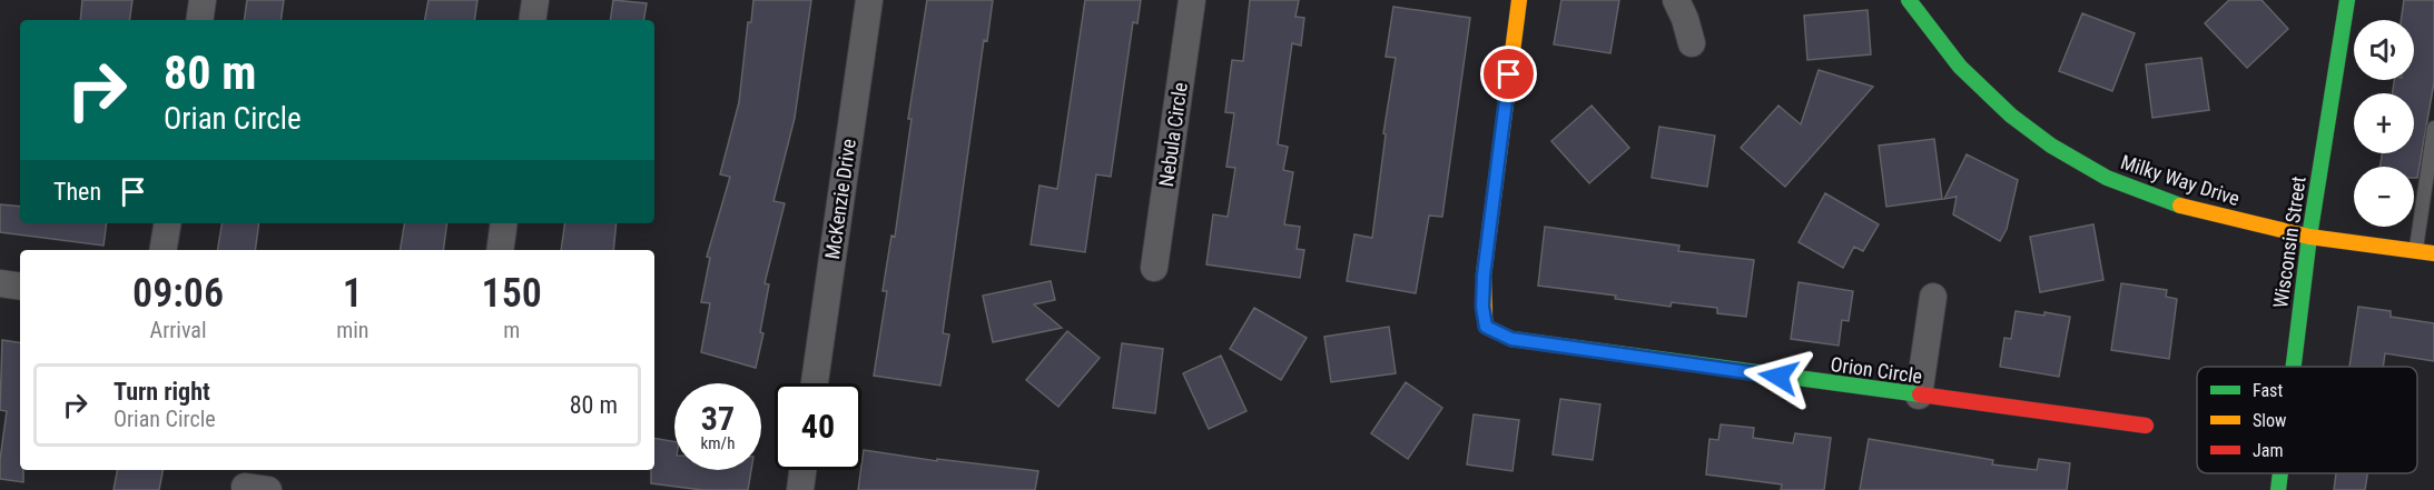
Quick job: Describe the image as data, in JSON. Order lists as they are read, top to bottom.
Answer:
{
  "streets": {
    "street": [
      "Nebula Circle",
      "Milky Way Drive",
      "McKenzie Drive",
      "Wisconsin Street",
      "Orion Circle"
    ]
  },
  "crossings": [
    ["Milky Way Drive", "Wisconsin Street"]
  ],
  "legend": ["Fast", "Slow", "Jam"],
  "page": {
    "map_buttons": ["+", "−"],
    "turn": ["80 m", "Orian Circle"],
    "then": "Then",
    "eta": [
      "09:06",
      "Arrival",
      "1",
      "min",
      "150",
      "m"
    ],
    "list": [
      {
        "name": "Turn right",
        "note": "Orian Circle",
        "value": "80 m"
      }
    ],
    "speed": "37 km/h",
    "limit": "40"
  }
}
